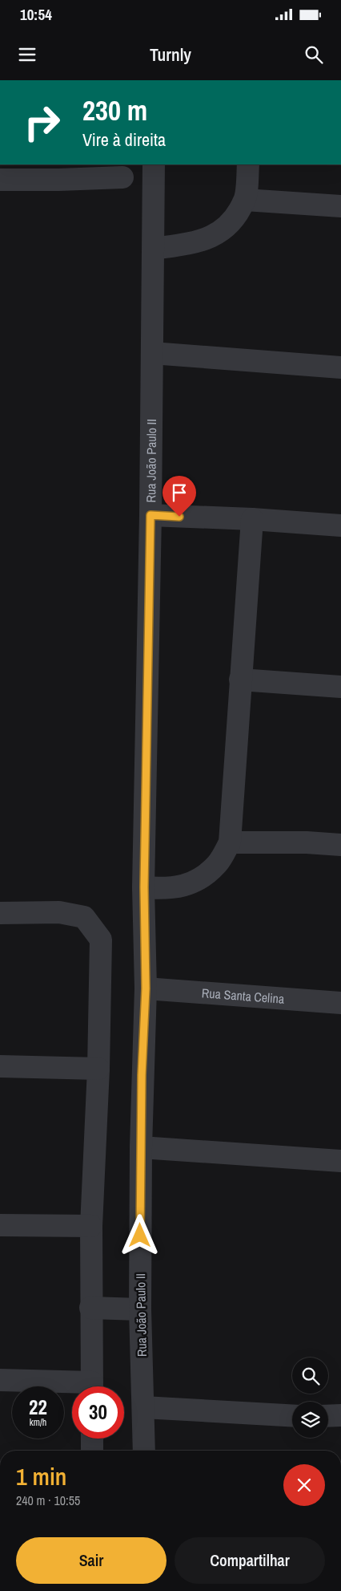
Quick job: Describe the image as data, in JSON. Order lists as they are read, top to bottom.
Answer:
{
  "streets": {
    "street": ["Rua João Paulo II", "Rua Santa Celina"]
  },
  "crossings": [
    ["Rua João Paulo II", "Rua Santa Celina"]
  ],
  "page": {
    "status": "10:54",
    "header": "Turnly",
    "turn": ["230 m", "Vire à direita"],
    "speed": "22 km/h",
    "limit": "30",
    "heading": ["1 min", "240 m · 10:55"],
    "buttons": ["Sair", "Compartilhar"]
  }
}
